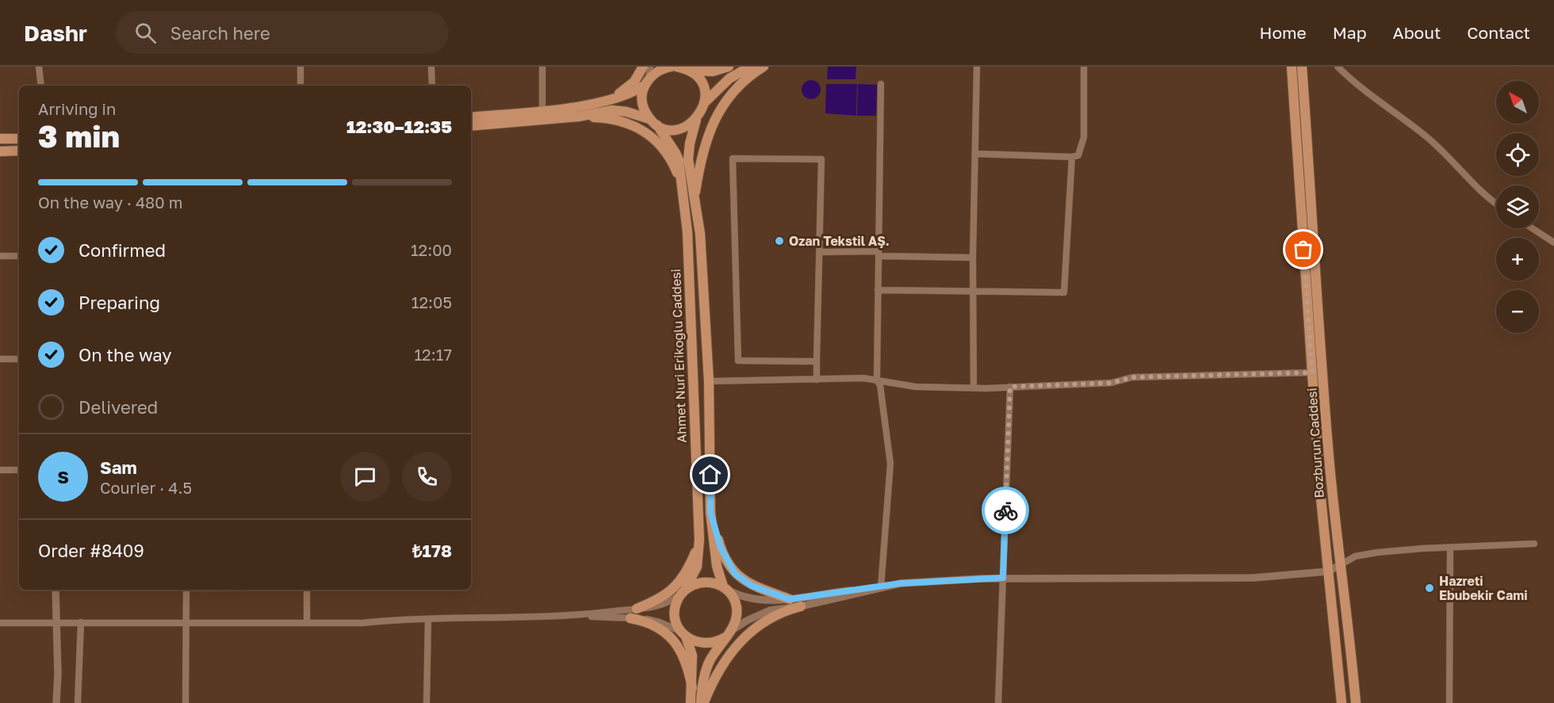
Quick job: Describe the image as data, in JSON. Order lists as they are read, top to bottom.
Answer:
{
  "streets": {
    "main road": ["Ahmet Nuri Erikoğlu Caddesi", "Bozburun Caddesi"]
  },
  "places": ["Ozan Tekstil AŞ.", "Hazreti Ebubekir Cami"],
  "north": "top left",
  "page": {
    "header": "Dashr",
    "search": "Search here",
    "nav": [
      "Home",
      "Map",
      "About",
      "Contact"
    ],
    "map_buttons": ["+", "−"],
    "heading": ["3 min", "Arriving in", "12:30–12:35"],
    "panel": [
      "Sam",
      "Courier · 4.5",
      "Order #8409",
      "₺178"
    ],
    "bar": "On the way · 480 m",
    "list": [
      ["Confirmed", "12:00"],
      ["Preparing", "12:05"],
      ["On the way", "12:17"],
      "Delivered"
    ],
    "round": "S"
  }
}
